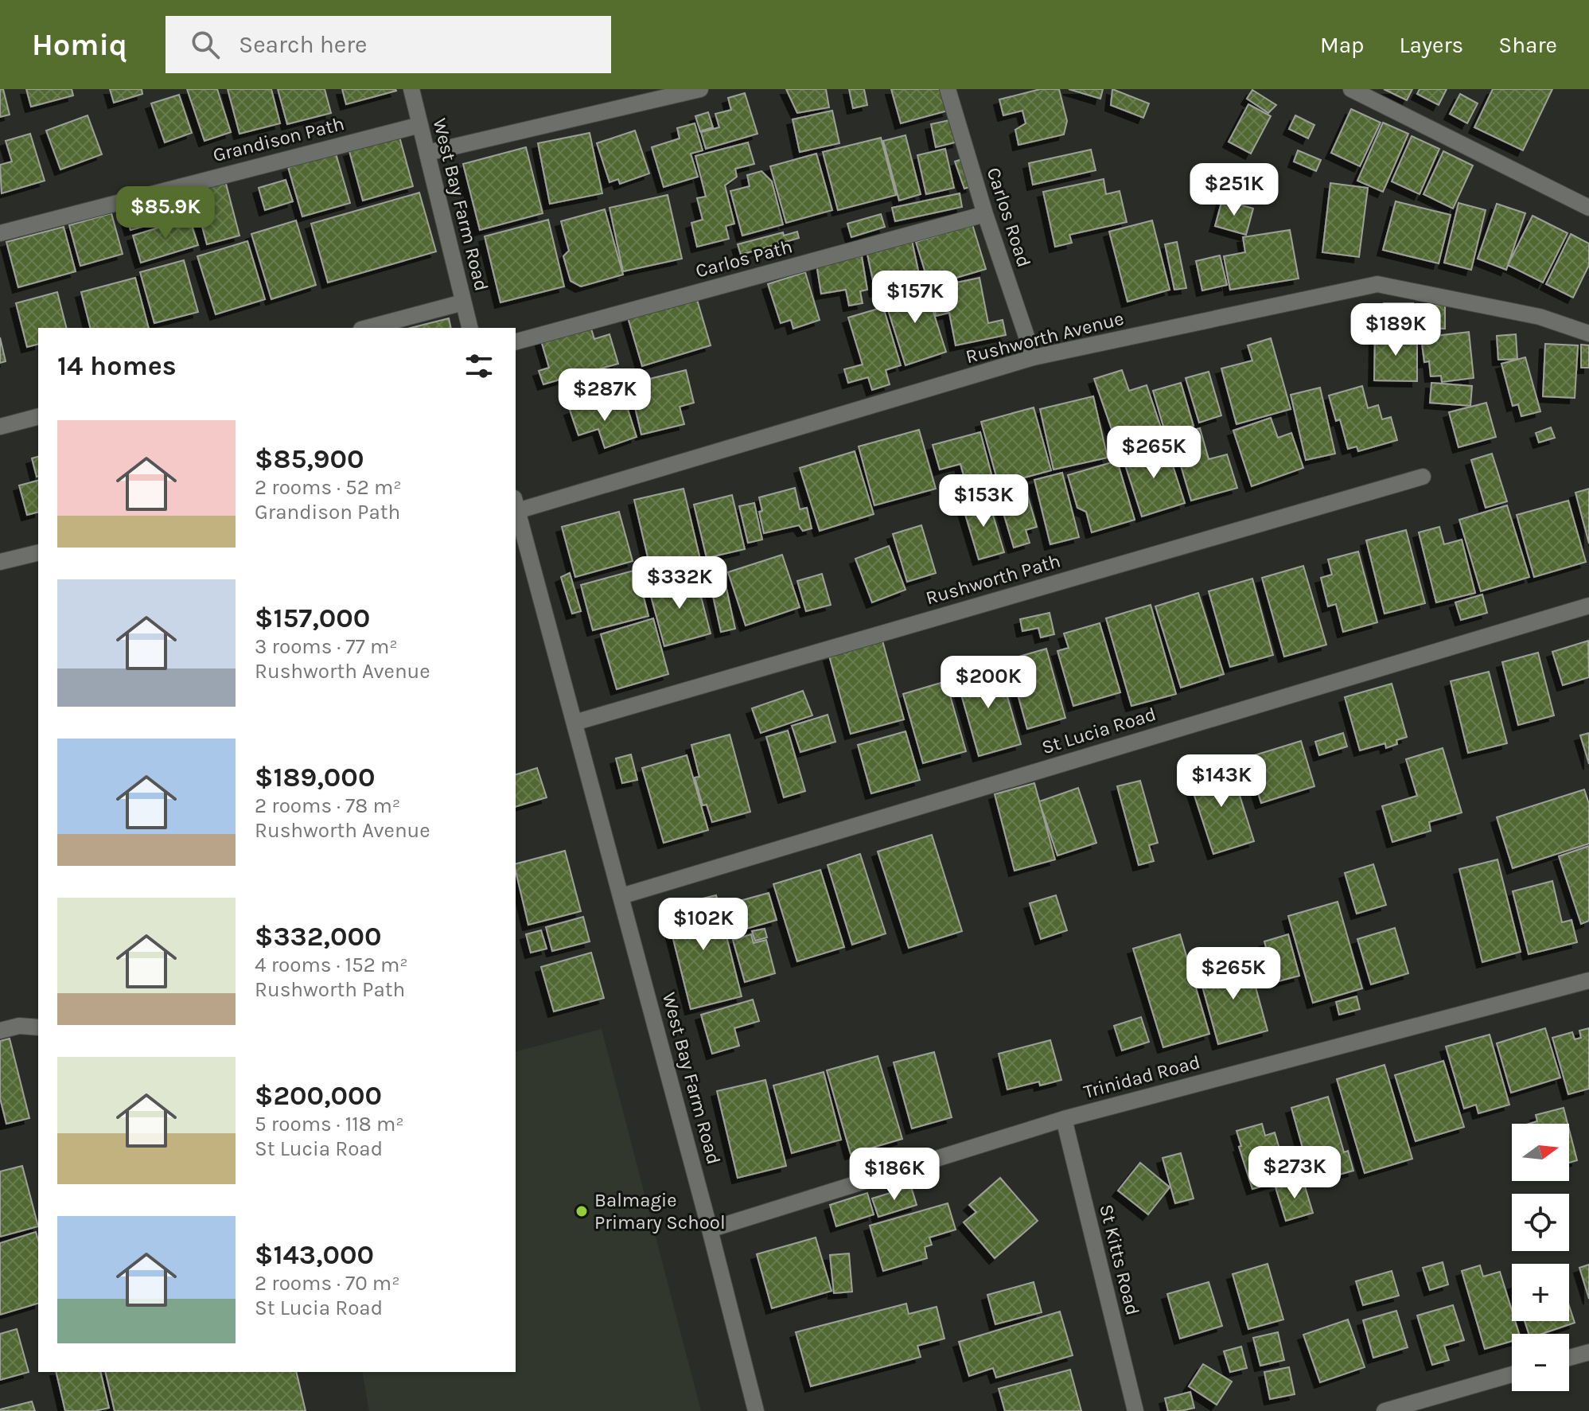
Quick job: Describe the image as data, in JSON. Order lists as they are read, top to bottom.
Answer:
{
  "streets": {
    "street": [
      "Grandison Path",
      "West Bay Farm Road",
      "Carlos Road",
      "Carlos Path",
      "Rushworth Avenue",
      "Rushworth Path",
      "St Lucia Road",
      "Trinidad Road",
      "St Kitts Road"
    ]
  },
  "crossings": [
    ["Grandison Path", "West Bay Farm Road"],
    ["West Bay Farm Road", "Rushworth Avenue"],
    ["West Bay Farm Road", "Rushworth Path"],
    ["West Bay Farm Road", "St Lucia Road"],
    ["West Bay Farm Road", "Trinidad Road"],
    ["Carlos Road", "Carlos Path"],
    ["Carlos Road", "Rushworth Avenue"],
    ["Trinidad Road", "St Kitts Road"]
  ],
  "places": ["Balmagie Primary School"],
  "north": "right",
  "page": {
    "header": "Homiq",
    "search": "Search here",
    "nav": ["Map", "Layers", "Share"],
    "price": [
      "$251K",
      "$85.9K",
      "$157K",
      "$189K",
      "$287K",
      "$265K",
      "$153K",
      "$332K",
      "$200K",
      "$143K",
      "$102K",
      "$265K",
      "$273K",
      "$186K"
    ],
    "heading": "14 homes",
    "list": [
      {
        "name": "$85,900",
        "note": "2 rooms · 52 m² · Grandison Path"
      },
      {
        "name": "$157,000",
        "note": "3 rooms · 77 m² · Rushworth Avenue"
      },
      {
        "name": "$189,000",
        "note": "2 rooms · 78 m² · Rushworth Avenue"
      },
      {
        "name": "$332,000",
        "note": "4 rooms · 152 m² · Rushworth Path"
      },
      {
        "name": "$200,000",
        "note": "5 rooms · 118 m² · St Lucia Road"
      },
      {
        "name": "$143,000",
        "note": "2 rooms · 70 m² · St Lucia Road"
      }
    ],
    "map_buttons": ["+", "−"]
  }
}
